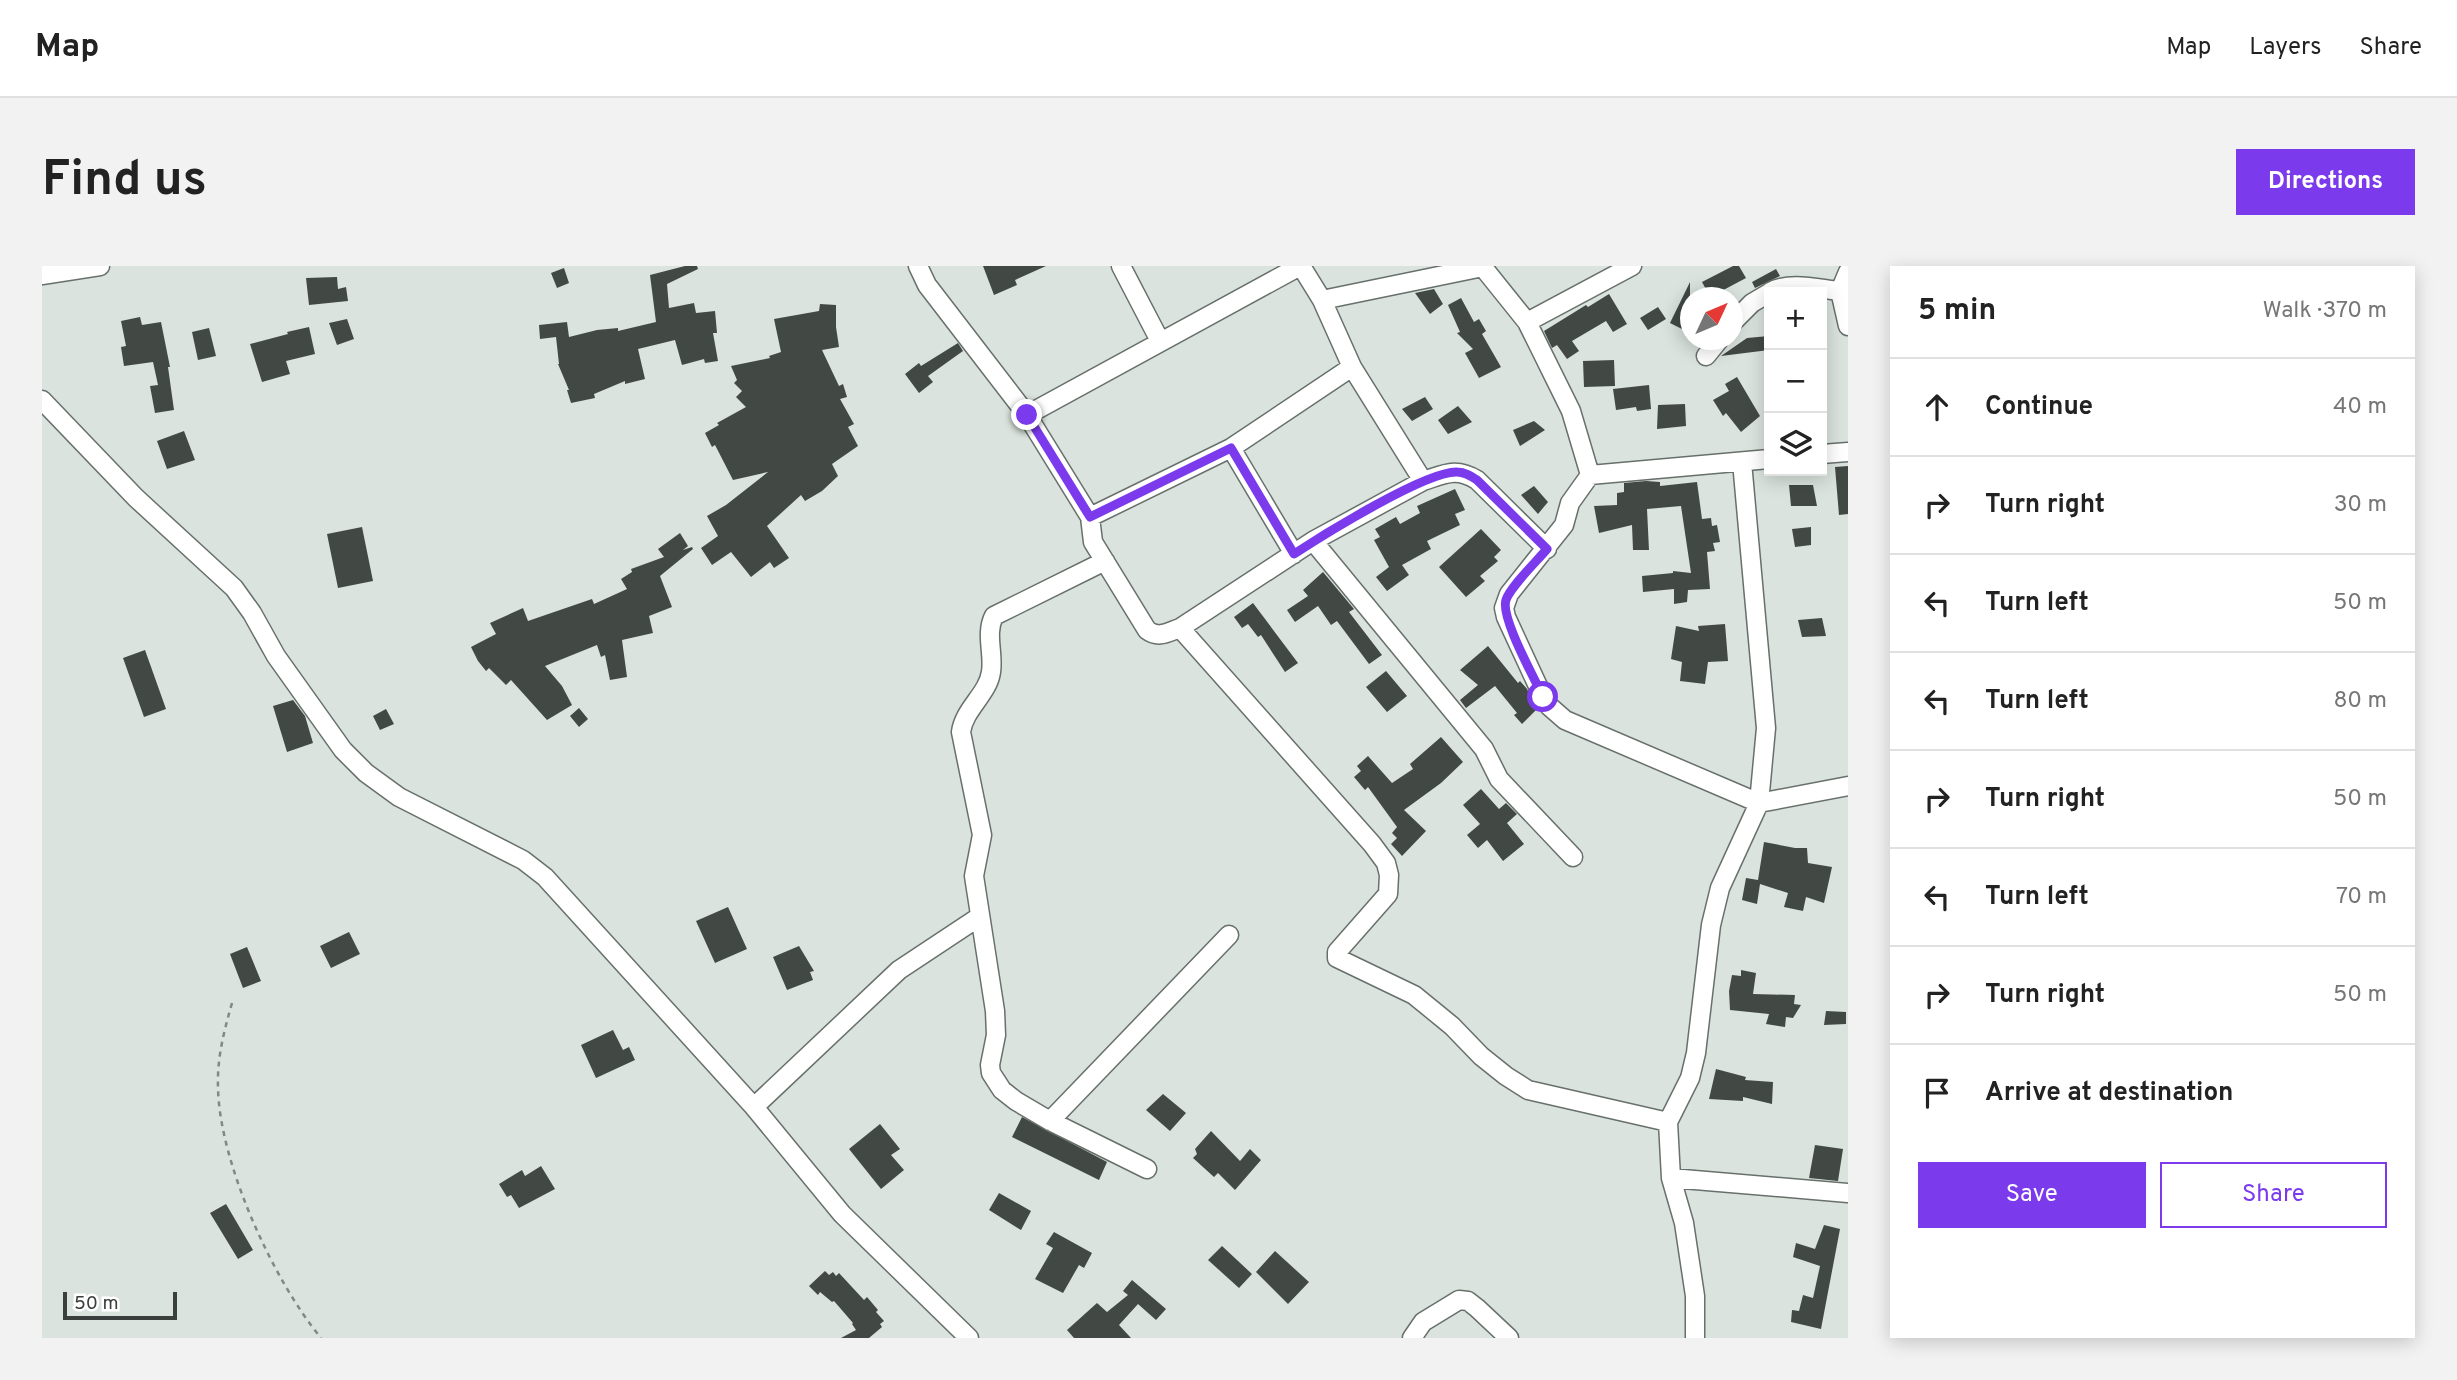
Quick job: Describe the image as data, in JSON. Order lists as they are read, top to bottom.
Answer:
{
  "scale_bar": "50 m",
  "north": "top right",
  "page": {
    "header": "Map",
    "nav": ["Map", "Layers", "Share"],
    "buttons": [
      "Directions",
      ["Save", "Share"]
    ],
    "title": "Find us",
    "heading": ["5 min", "Walk · 370 m"],
    "map_buttons": ["+", "−"],
    "list": [
      ["Continue", "40 m"],
      ["Turn right", "30 m"],
      ["Turn left", "50 m"],
      ["Turn left", "80 m"],
      ["Turn right", "50 m"],
      ["Turn left", "70 m"],
      ["Turn right", "50 m"],
      "Arrive at destination"
    ],
    "scale": "50 m"
  }
}
